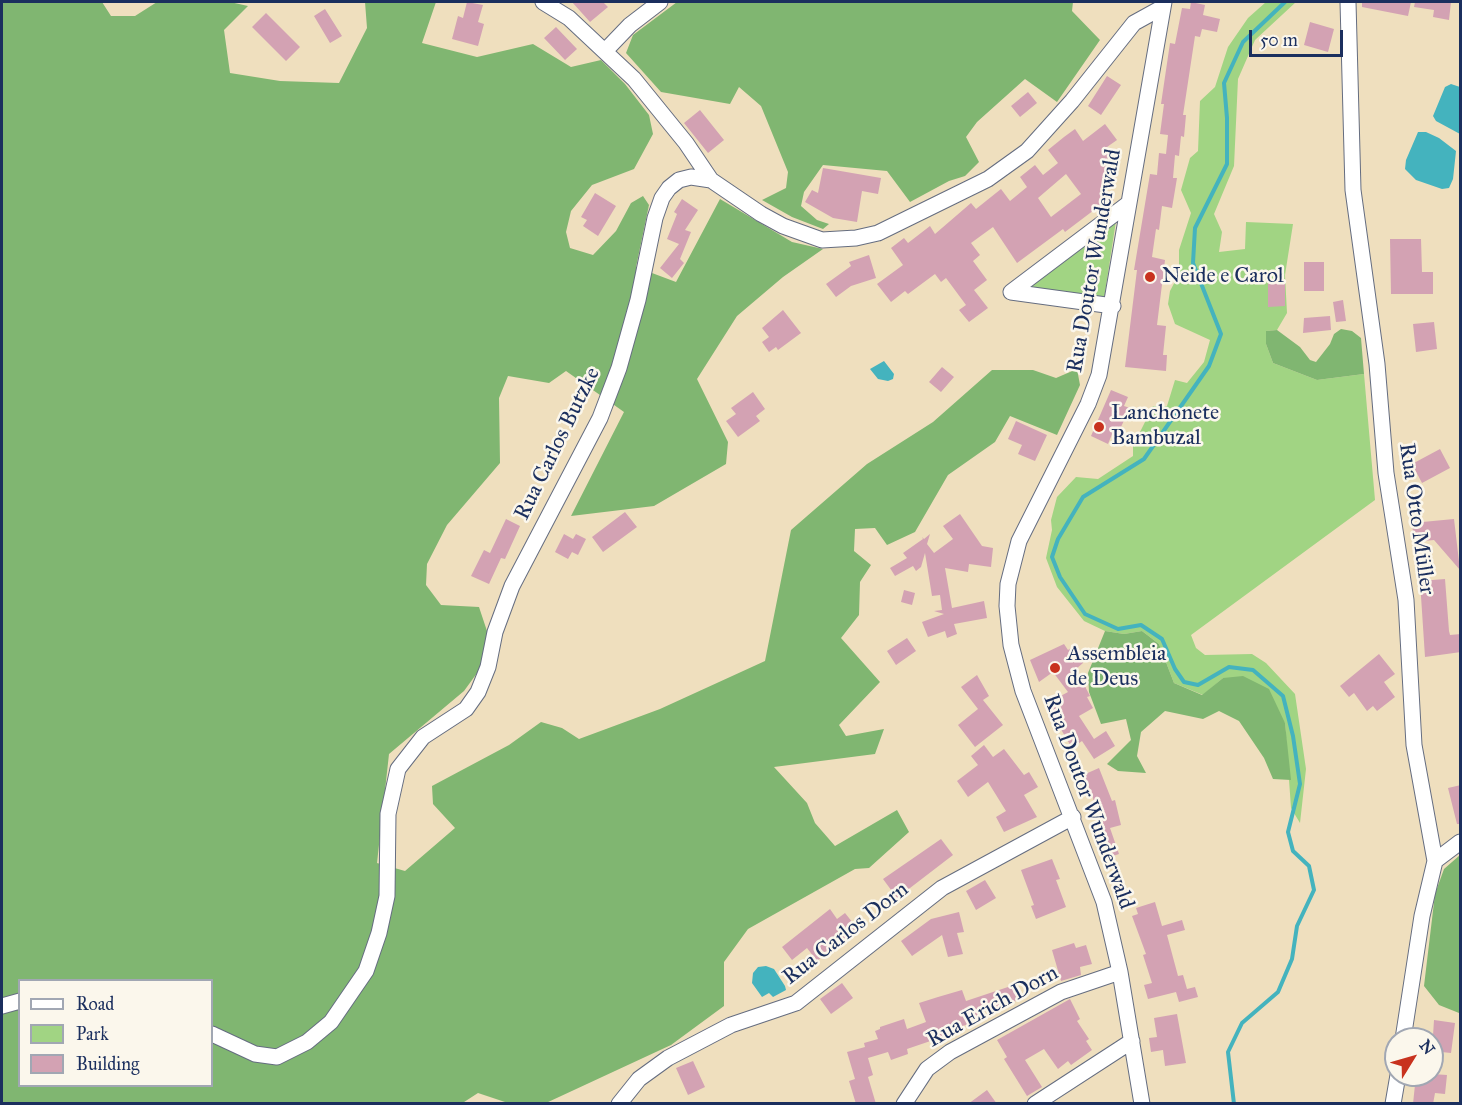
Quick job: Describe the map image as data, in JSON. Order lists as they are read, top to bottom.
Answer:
{
  "streets": {
    "street": [
      "Rua Doutor Wunderwald",
      "Rua Carlos Butzke",
      "Rua Otto Müller",
      "Rua Carlos Dorn",
      "Rua Erich Dorn"
    ]
  },
  "crossings": [
    ["Rua Doutor Wunderwald", "Rua Carlos Dorn"],
    ["Rua Doutor Wunderwald", "Rua Erich Dorn"]
  ],
  "places": ["Neide e Carol", "Lanchonete Bambuzal", "Assembleia de Deus"],
  "legend": ["Road", "Park", "Building"],
  "scale_bar": "50 m",
  "north": "top right"
}
